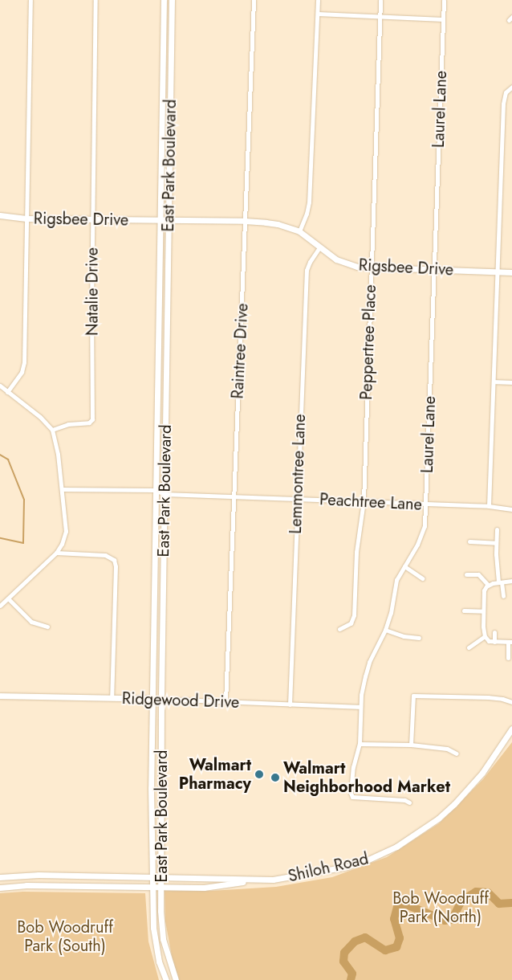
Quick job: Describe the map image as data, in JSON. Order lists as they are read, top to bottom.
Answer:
{
  "streets": {
    "main road": [
      "East Park Boulevard",
      "Rigsbee Drive",
      "Ridgewood Drive",
      "Shiloh Road"
    ],
    "street": [
      "Laurel Lane",
      "Natalie Drive",
      "Peppertree Place",
      "Raintree Drive",
      "Lemmontree Lane",
      "Peachtree Lane"
    ]
  },
  "crossings": [
    ["Laurel Lane", "Rigsbee Drive"],
    ["Laurel Lane", "Peachtree Lane"],
    ["Laurel Lane", "Ridgewood Drive"],
    ["East Park Boulevard", "Rigsbee Drive"],
    ["East Park Boulevard", "Peachtree Lane"],
    ["East Park Boulevard", "Ridgewood Drive"],
    ["East Park Boulevard", "Shiloh Road"],
    ["Rigsbee Drive", "Natalie Drive"],
    ["Rigsbee Drive", "Peppertree Place"],
    ["Rigsbee Drive", "Raintree Drive"],
    ["Rigsbee Drive", "Lemmontree Lane"],
    ["Peppertree Place", "Peachtree Lane"],
    ["Raintree Drive", "Peachtree Lane"],
    ["Raintree Drive", "Ridgewood Drive"],
    ["Lemmontree Lane", "Peachtree Lane"],
    ["Lemmontree Lane", "Ridgewood Drive"]
  ],
  "parks": ["Bob Woodruff Park (North)", "Bob Woodruff Park (South)"],
  "places": ["Walmart Pharmacy", "Walmart Neighborhood Market"]
}
